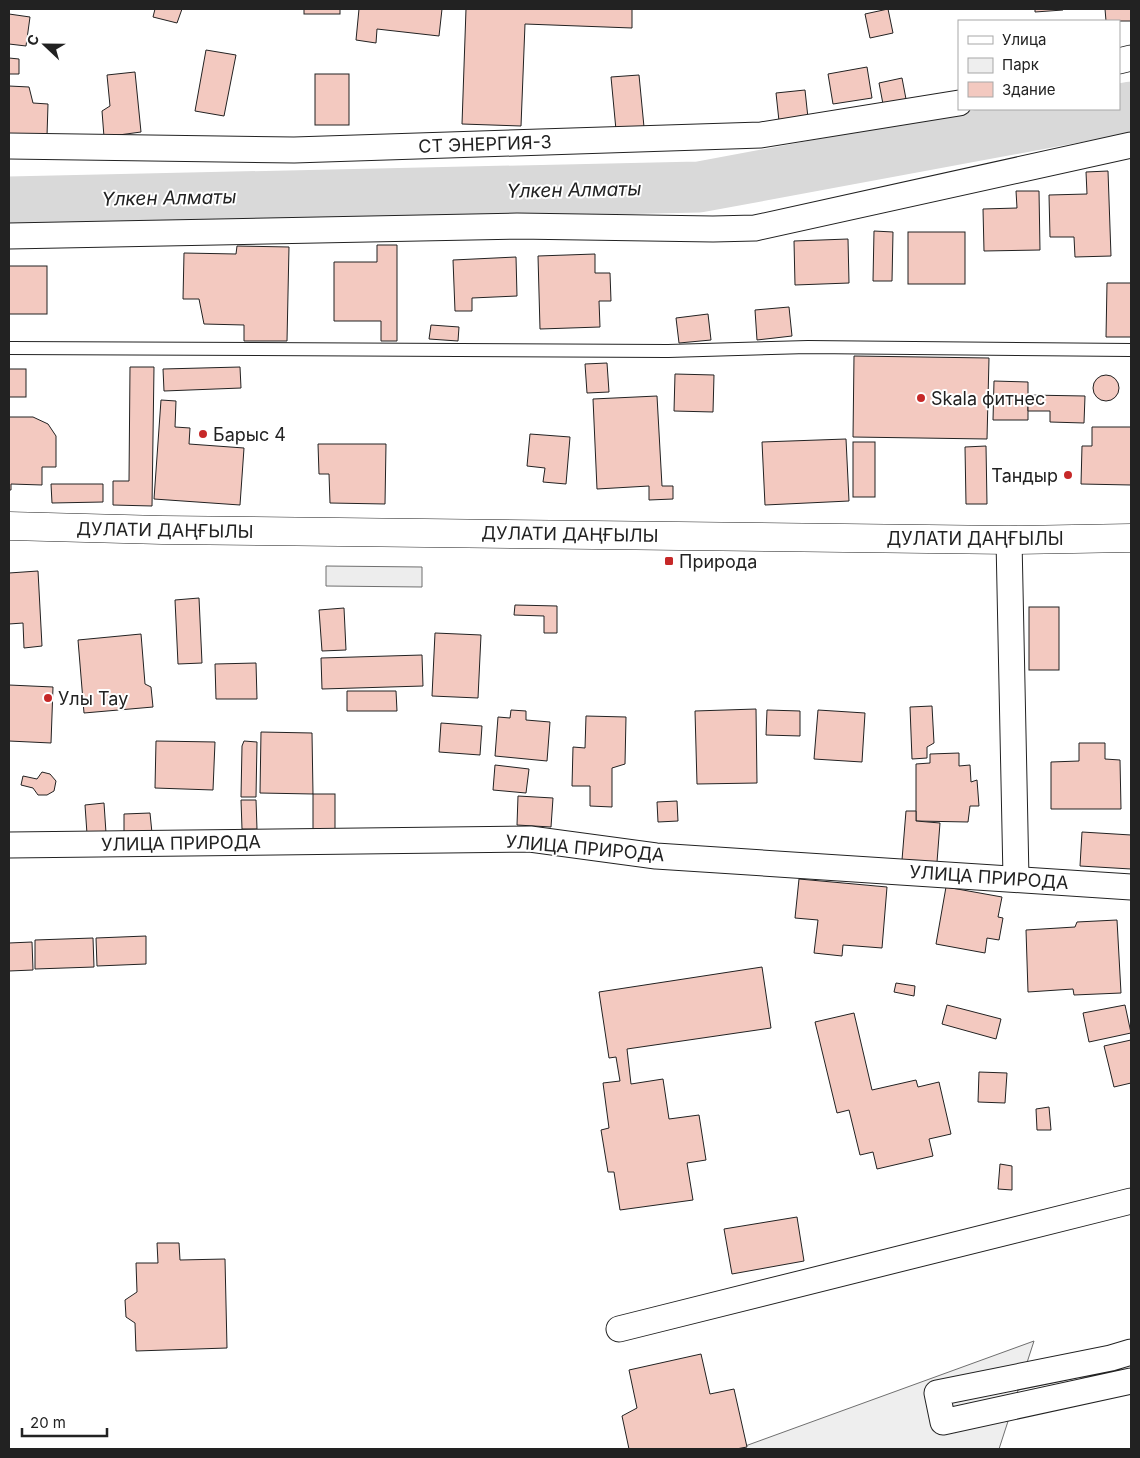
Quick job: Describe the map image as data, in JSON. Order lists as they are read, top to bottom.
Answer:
{
  "streets": {
    "main road": ["ДУЛАТИ ДАҢҒЫЛЫ"],
    "street": ["СТ ЭНЕРГИЯ-3", "УЛИЦА ПРИРОДА"]
  },
  "water": ["Үлкен Алматы"],
  "places": {
    "other": [
      "Skala фитнес",
      "Барыс 4",
      "Тандыр",
      "Улы Тау"
    ],
    "transit": ["Природа"]
  },
  "legend": ["Улица", "Парк", "Здание"],
  "scale_bar": "20 m",
  "north": "left"
}
